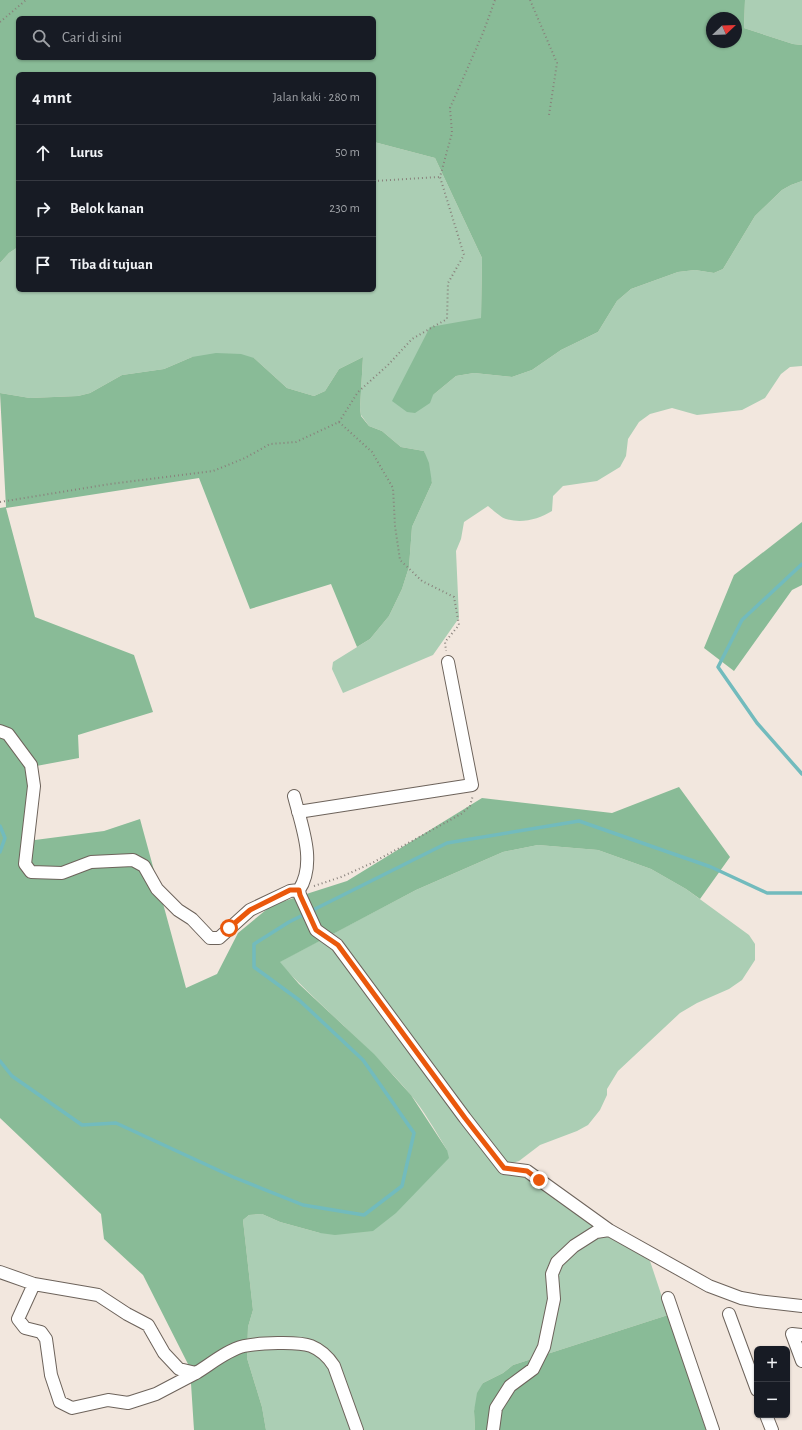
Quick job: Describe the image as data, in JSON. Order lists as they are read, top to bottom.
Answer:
{
  "north": "top right",
  "page": {
    "search": "Cari di sini",
    "heading": ["4 mnt", "Jalan kaki · 280 m"],
    "list": [
      ["Lurus", "50 m"],
      ["Belok kanan", "230 m"],
      "Tiba di tujuan"
    ],
    "map_buttons": ["+", "−"]
  }
}
